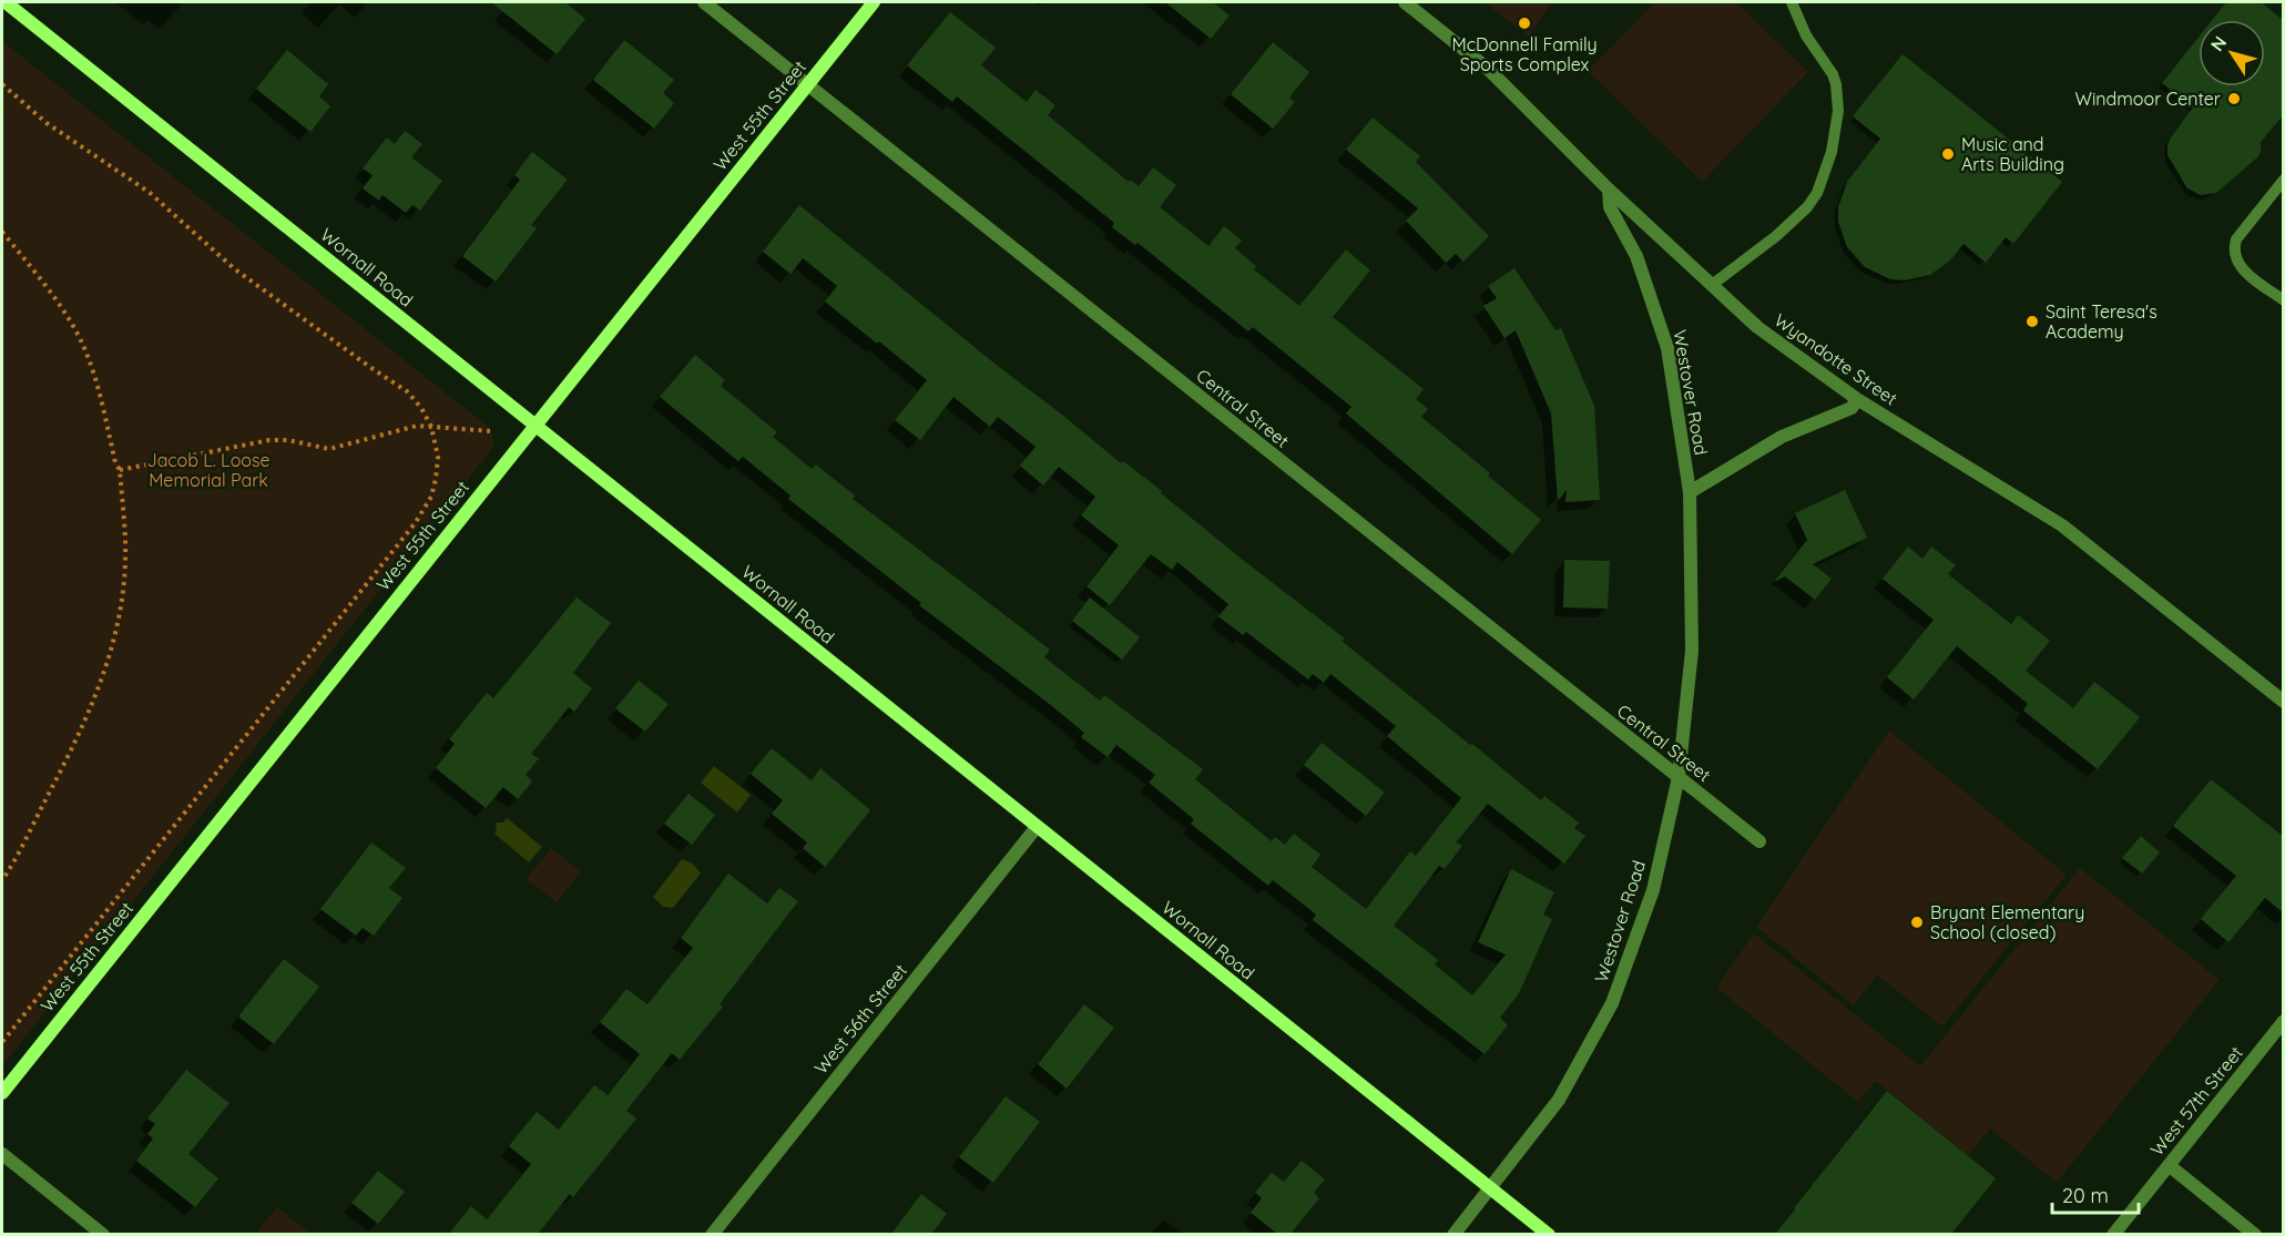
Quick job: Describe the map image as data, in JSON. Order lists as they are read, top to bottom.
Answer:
{
  "streets": {
    "main road": ["West 55th Street", "Wornall Road"],
    "street": [
      "Wyandotte Street",
      "Westover Road",
      "Central Street",
      "West 56th Street",
      "West 57th Street"
    ]
  },
  "crossings": [
    ["West 55th Street", "Wornall Road"],
    ["West 55th Street", "Central Street"],
    ["Wornall Road", "Westover Road"],
    ["Wornall Road", "West 56th Street"],
    ["Wyandotte Street", "Westover Road"],
    ["Westover Road", "Central Street"]
  ],
  "parks": ["Jacob L. Loose Memorial Park"],
  "places": [
    "McDonnell Family Sports Complex",
    "Windmoor Center",
    "Music and Arts Building",
    "Saint Teresa's Academy",
    "Bryant Elementary School (closed)"
  ],
  "scale_bar": "20 m",
  "north": "top left"
}
